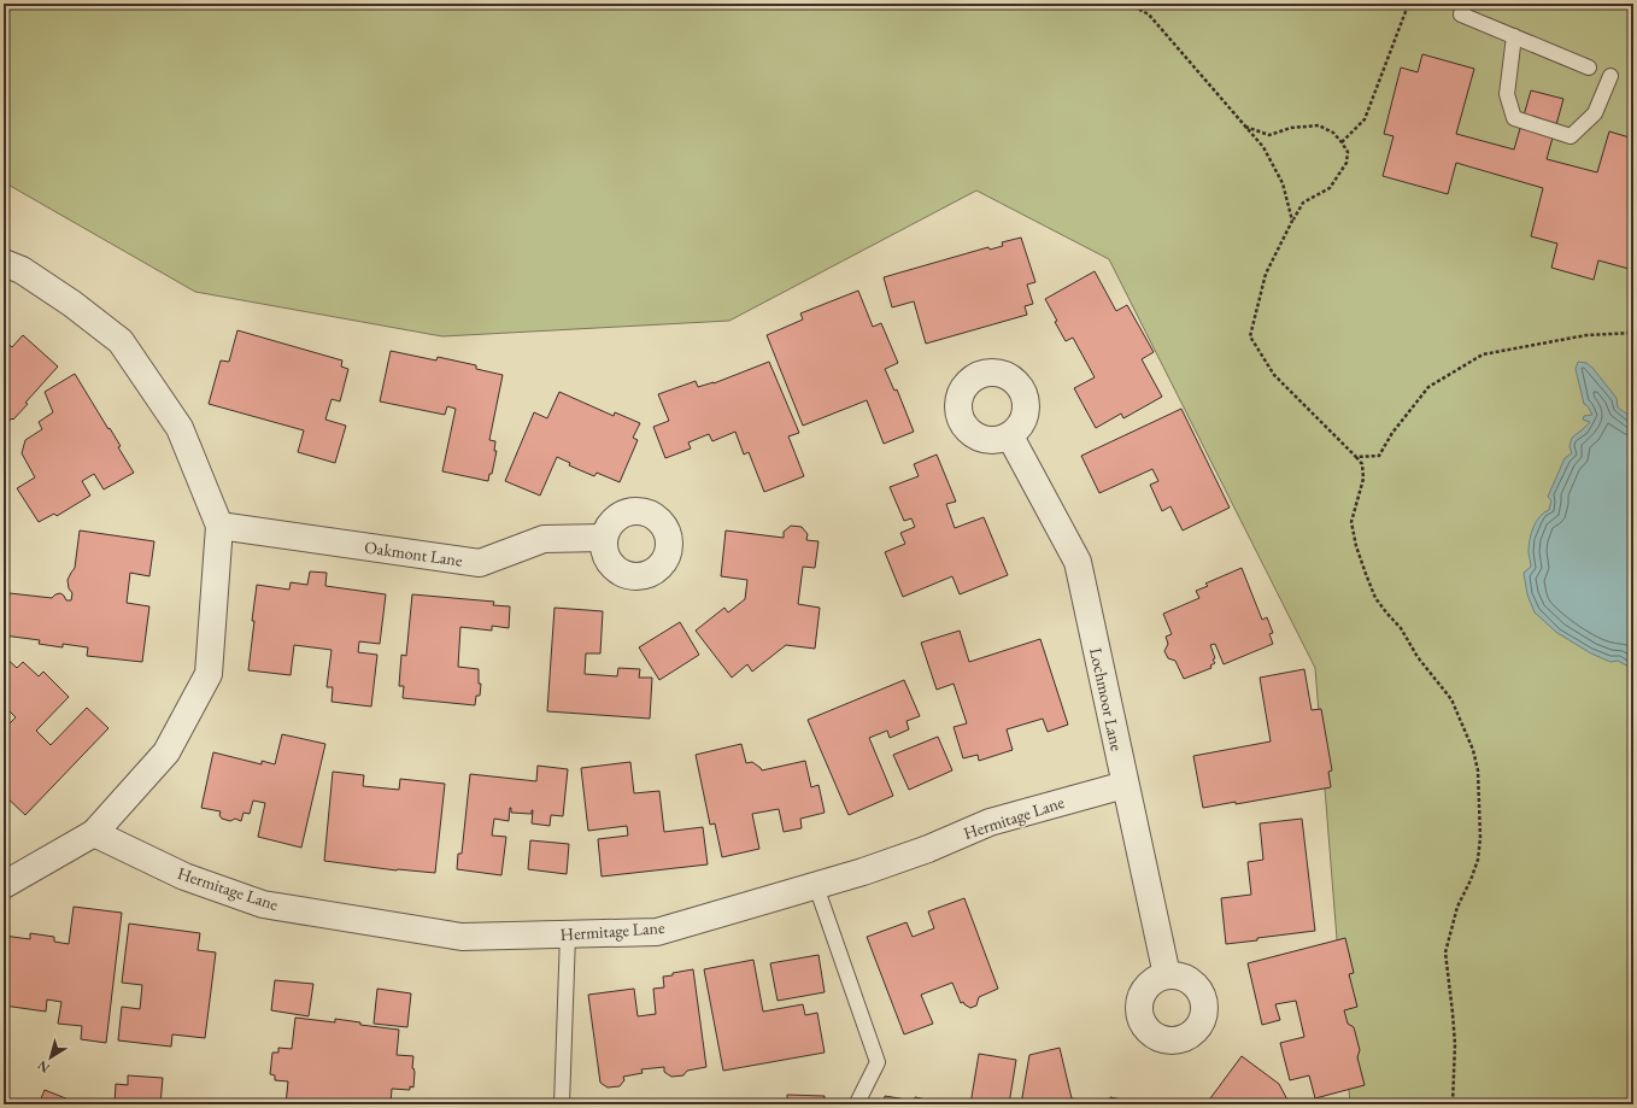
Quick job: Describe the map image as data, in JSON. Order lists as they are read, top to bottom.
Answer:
{
  "streets": {
    "street": ["Oakmont Lane", "Lochmoor Lane", "Hermitage Lane"]
  },
  "crossings": [
    ["Lochmoor Lane", "Hermitage Lane"]
  ],
  "north": "bottom left"
}
